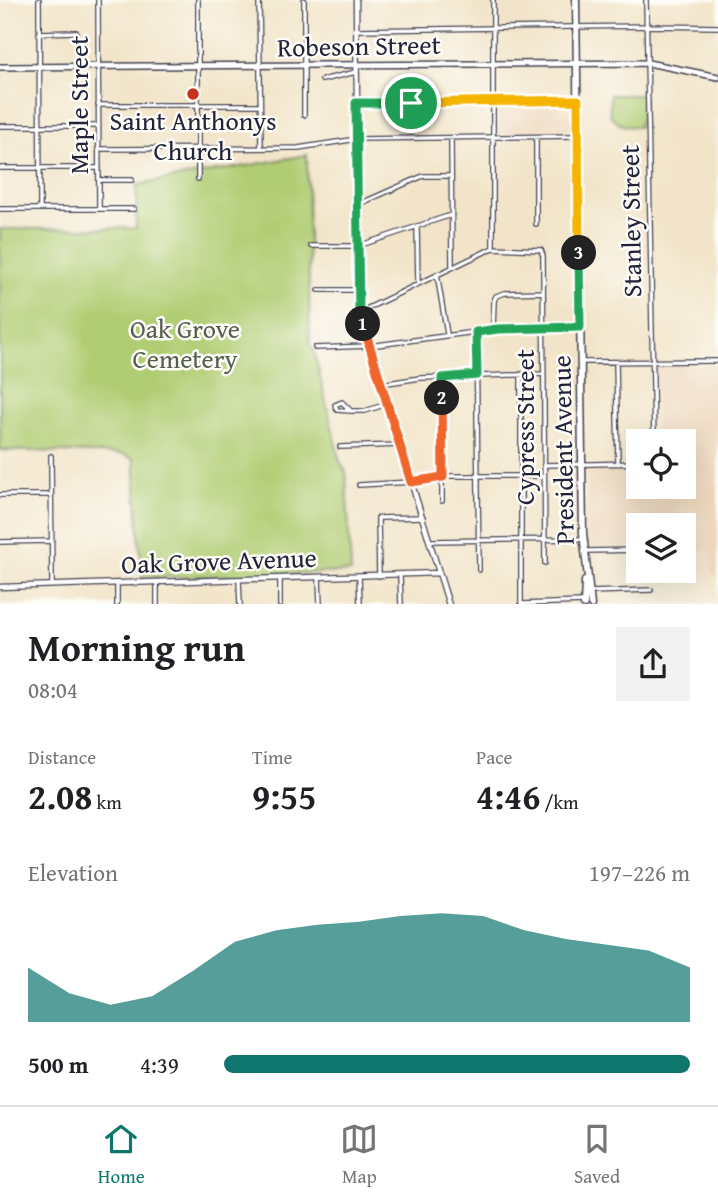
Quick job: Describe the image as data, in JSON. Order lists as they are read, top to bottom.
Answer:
{
  "streets": {
    "main road": ["Robeson Street", "President Avenue"],
    "street": [
      "Maple Street",
      "Stanley Street",
      "Cypress Street",
      "Oak Grove Avenue"
    ]
  },
  "crossings": [
    ["Robeson Street", "Maple Street"],
    ["Robeson Street", "Stanley Street"],
    ["Robeson Street", "President Avenue"]
  ],
  "parks": ["Oak Grove Cemetery"],
  "places": ["Saint Anthonys Church"],
  "page": {
    "pins": ["3", "1", "2"],
    "heading": ["Morning run", "08:04"],
    "stats": [
      ["Distance", "2.08 km"],
      ["Time", "9:55"],
      ["Pace", "4:46 /km"]
    ],
    "chart": ["Elevation", "197–226 m"],
    "list": [
      {
        "name": "500 m",
        "note": "4:39"
      }
    ],
    "tabs": ["Home", "Map", "Saved"]
  }
}
